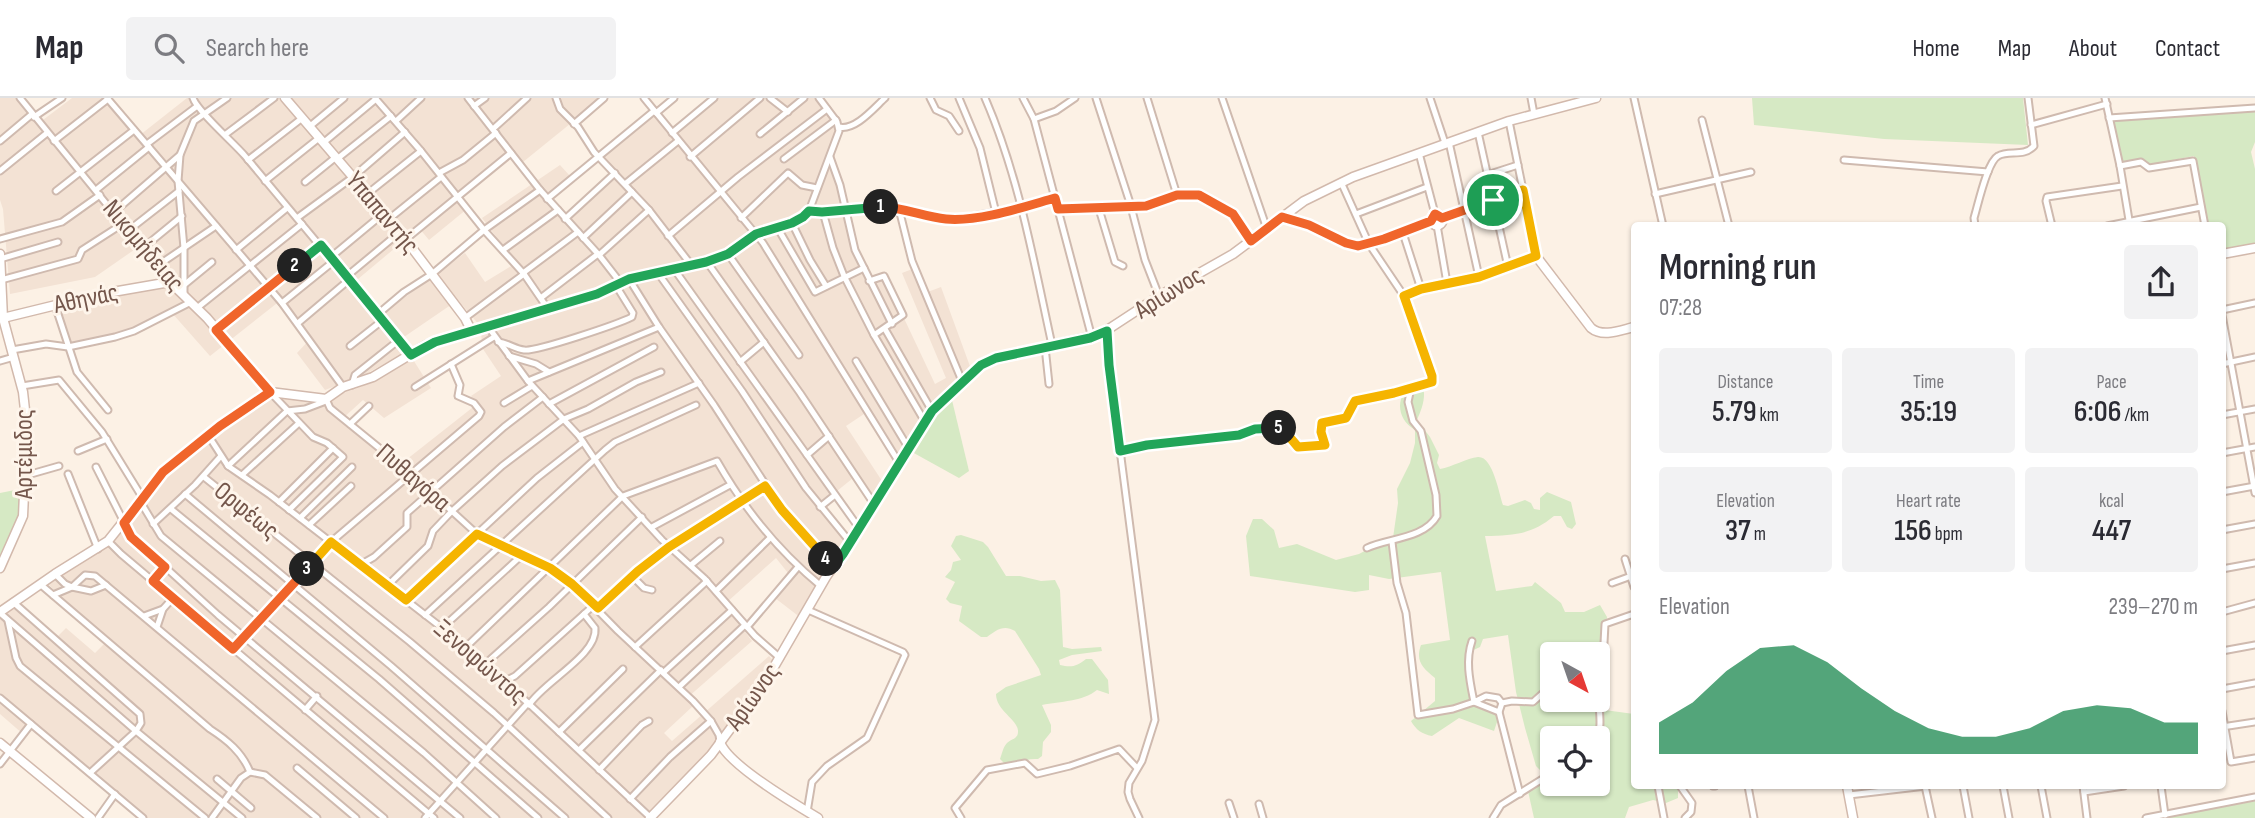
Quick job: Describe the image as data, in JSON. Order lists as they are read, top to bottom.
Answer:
{
  "streets": {
    "street": [
      "Υπαπαντής",
      "Νικομήδειας",
      "Αρίωνος",
      "Αθηνάς",
      "Αρτέμιδος",
      "Πυθαγόρα",
      "Ορφέως",
      "Ξενοφώντος"
    ]
  },
  "crossings": [
    ["Νικομήδειας", "Αθηνάς"],
    ["Αρίωνος", "Πυθαγόρα"],
    ["Αρίωνος", "Ξενοφώντος"],
    ["Αθηνάς", "Αρτέμιδος"]
  ],
  "north": "bottom right",
  "page": {
    "header": "Map",
    "search": "Search here",
    "nav": [
      "Home",
      "Map",
      "About",
      "Contact"
    ],
    "pins": [
      "1",
      "2",
      "5",
      "4",
      "3"
    ],
    "heading": ["Morning run", "07:28"],
    "stats": [
      ["Distance", "5.79 km"],
      ["Time", "35:19"],
      ["Pace", "6:06 /km"],
      ["Elevation", "37 m"],
      ["Heart rate", "156 bpm"],
      ["kcal", "447"]
    ],
    "chart": ["Elevation", "239–270 m"]
  }
}
